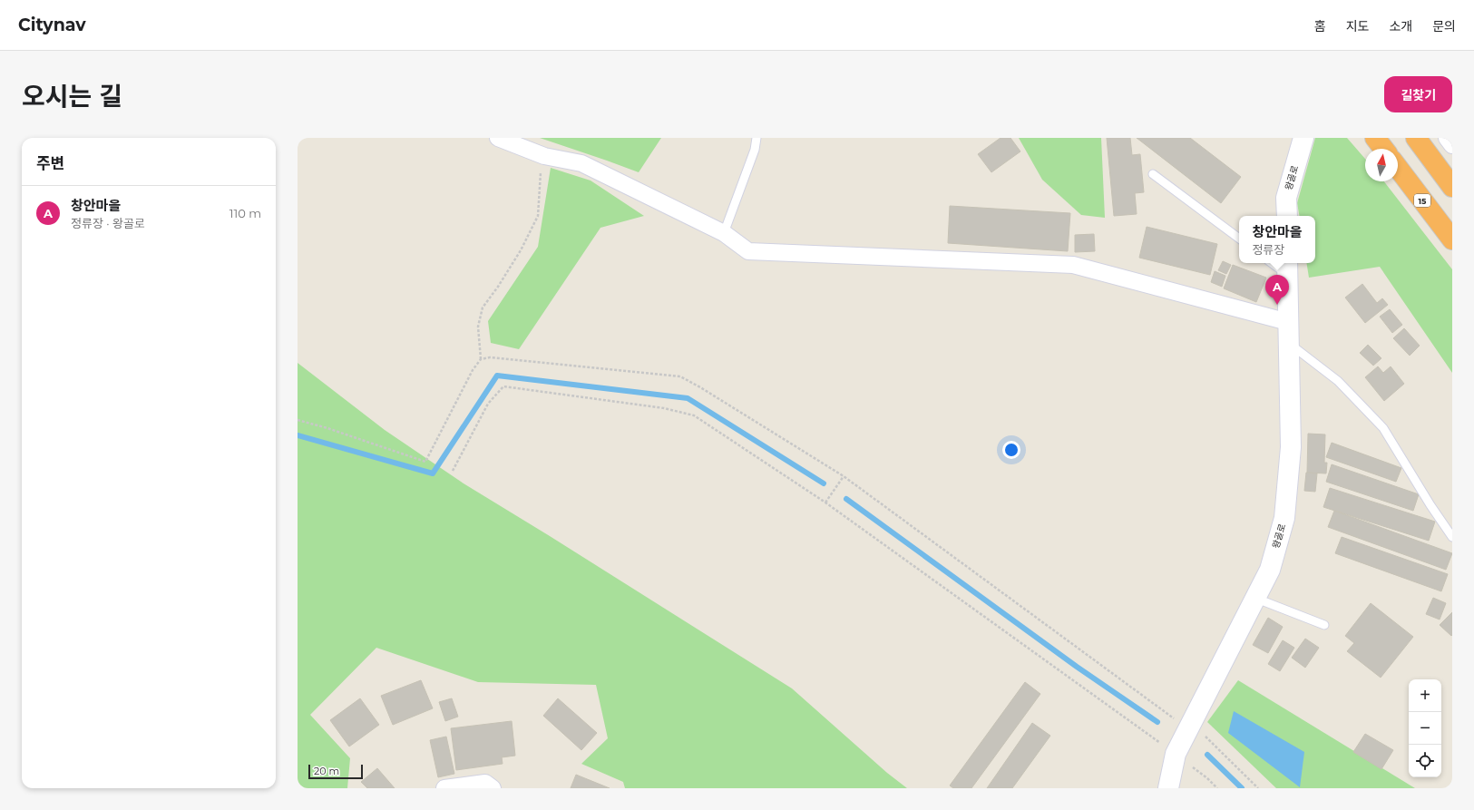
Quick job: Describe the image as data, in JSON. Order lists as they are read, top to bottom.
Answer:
{
  "streets": {
    "highway": ["15"],
    "main road": ["왕골로"]
  },
  "scale_bar": "20 m",
  "north": "top",
  "page": {
    "header": "Citynav",
    "nav": [
      "홈",
      "지도",
      "소개",
      "문의"
    ],
    "title": "오시는 길",
    "buttons": "길찾기",
    "heading": "주변",
    "list": [
      {
        "mark": "A",
        "name": "창안마을",
        "note": "정류장 · 왕골로",
        "value": "110 m"
      }
    ],
    "popup": ["창안마을", "정류장"],
    "pins": "A",
    "map_buttons": ["+", "−"],
    "scale": "20 m"
  }
}
